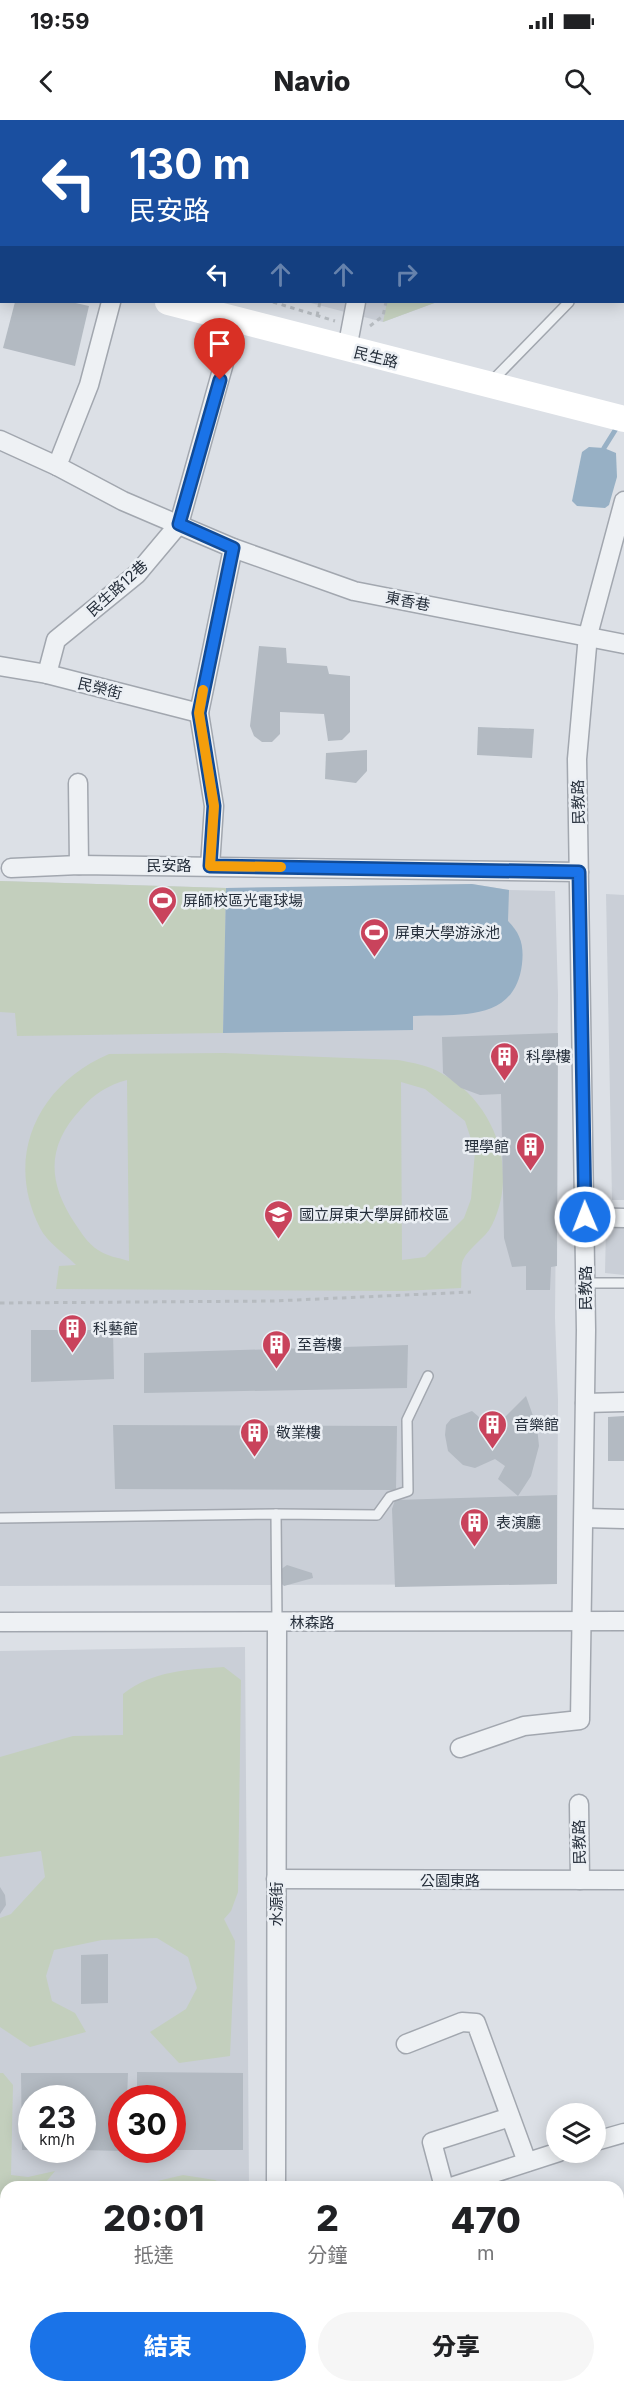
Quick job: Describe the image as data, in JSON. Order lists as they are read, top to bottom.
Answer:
{
  "streets": {
    "street": [
      "民生路",
      "民生路12巷",
      "東香巷",
      "民榮街",
      "民教路",
      "民安路",
      "林森路",
      "公園東路",
      "水源街"
    ]
  },
  "crossings": [
    ["民生路12巷", "東香巷"],
    ["民生路12巷", "民榮街"],
    ["東香巷", "民教路"],
    ["民教路", "民安路"],
    ["民教路", "林森路"],
    ["民教路", "公園東路"],
    ["林森路", "水源街"],
    ["公園東路", "水源街"]
  ],
  "places": {
    "sports": ["屏師校區光電球場", "屏東大學游泳池"],
    "building": [
      "科學樓",
      "理學館",
      "科藝館",
      "至善樓",
      "音樂館",
      "敬業樓",
      "表演廳"
    ],
    "school or university": ["國立屏東大學屏師校區"]
  },
  "page": {
    "status": "19:59",
    "header": "Navio",
    "turn": ["130 m", "民安路"],
    "speed": "23 km/h",
    "limit": "30",
    "eta": [
      "20:01",
      "抵達",
      "2",
      "分鐘",
      "470",
      "m"
    ],
    "buttons": ["結束", "分享"]
  }
}
